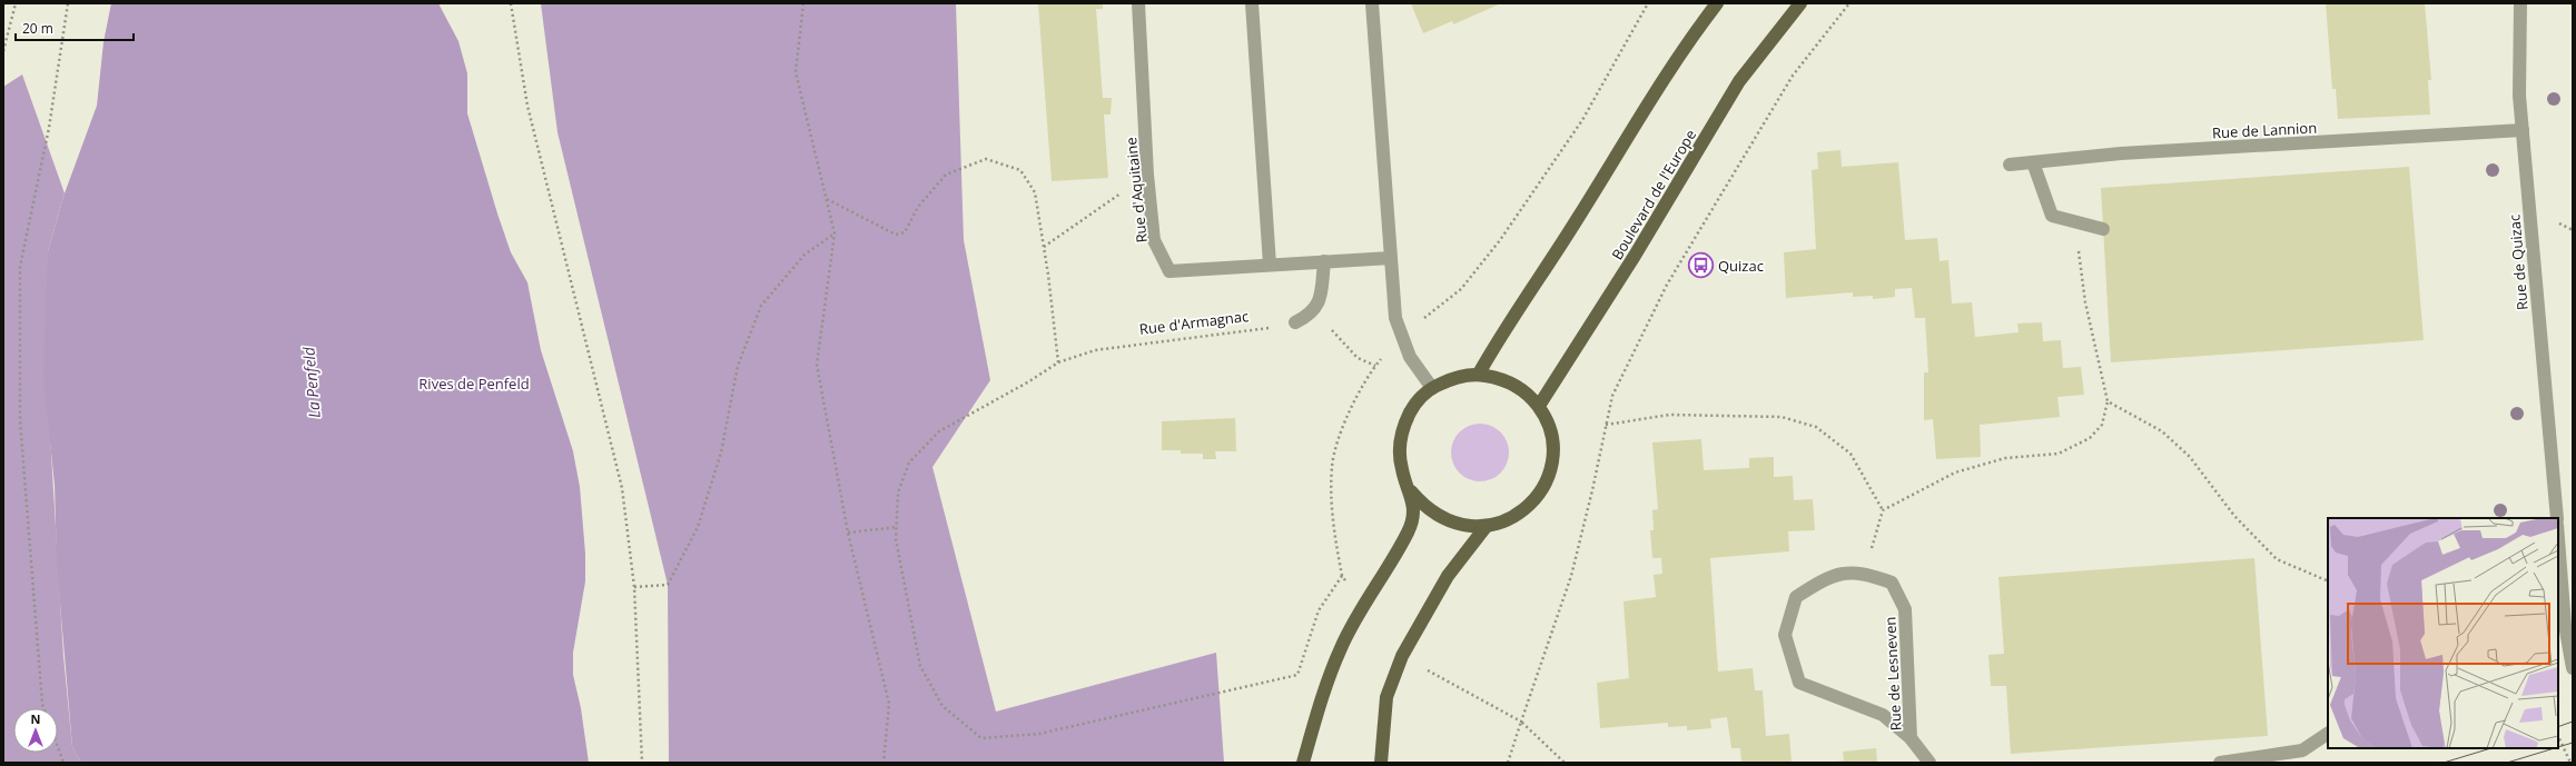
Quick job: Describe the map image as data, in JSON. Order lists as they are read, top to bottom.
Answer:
{
  "streets": {
    "main road": ["Boulevard de l'Europe"],
    "street": [
      "Rue de Lannion",
      "Rue d'Aquitaine",
      "Rue de Quizac",
      "Rue de Lesneven"
    ],
    "path": ["Rue d'Armagnac"]
  },
  "crossings": [
    ["Rue de Lannion", "Rue de Quizac"]
  ],
  "water": ["La Penfeld"],
  "parks": ["Rives de Penfeld"],
  "places": {
    "bus stop": ["Quizac"]
  },
  "scale_bar": "20 m",
  "north": "top"
}
